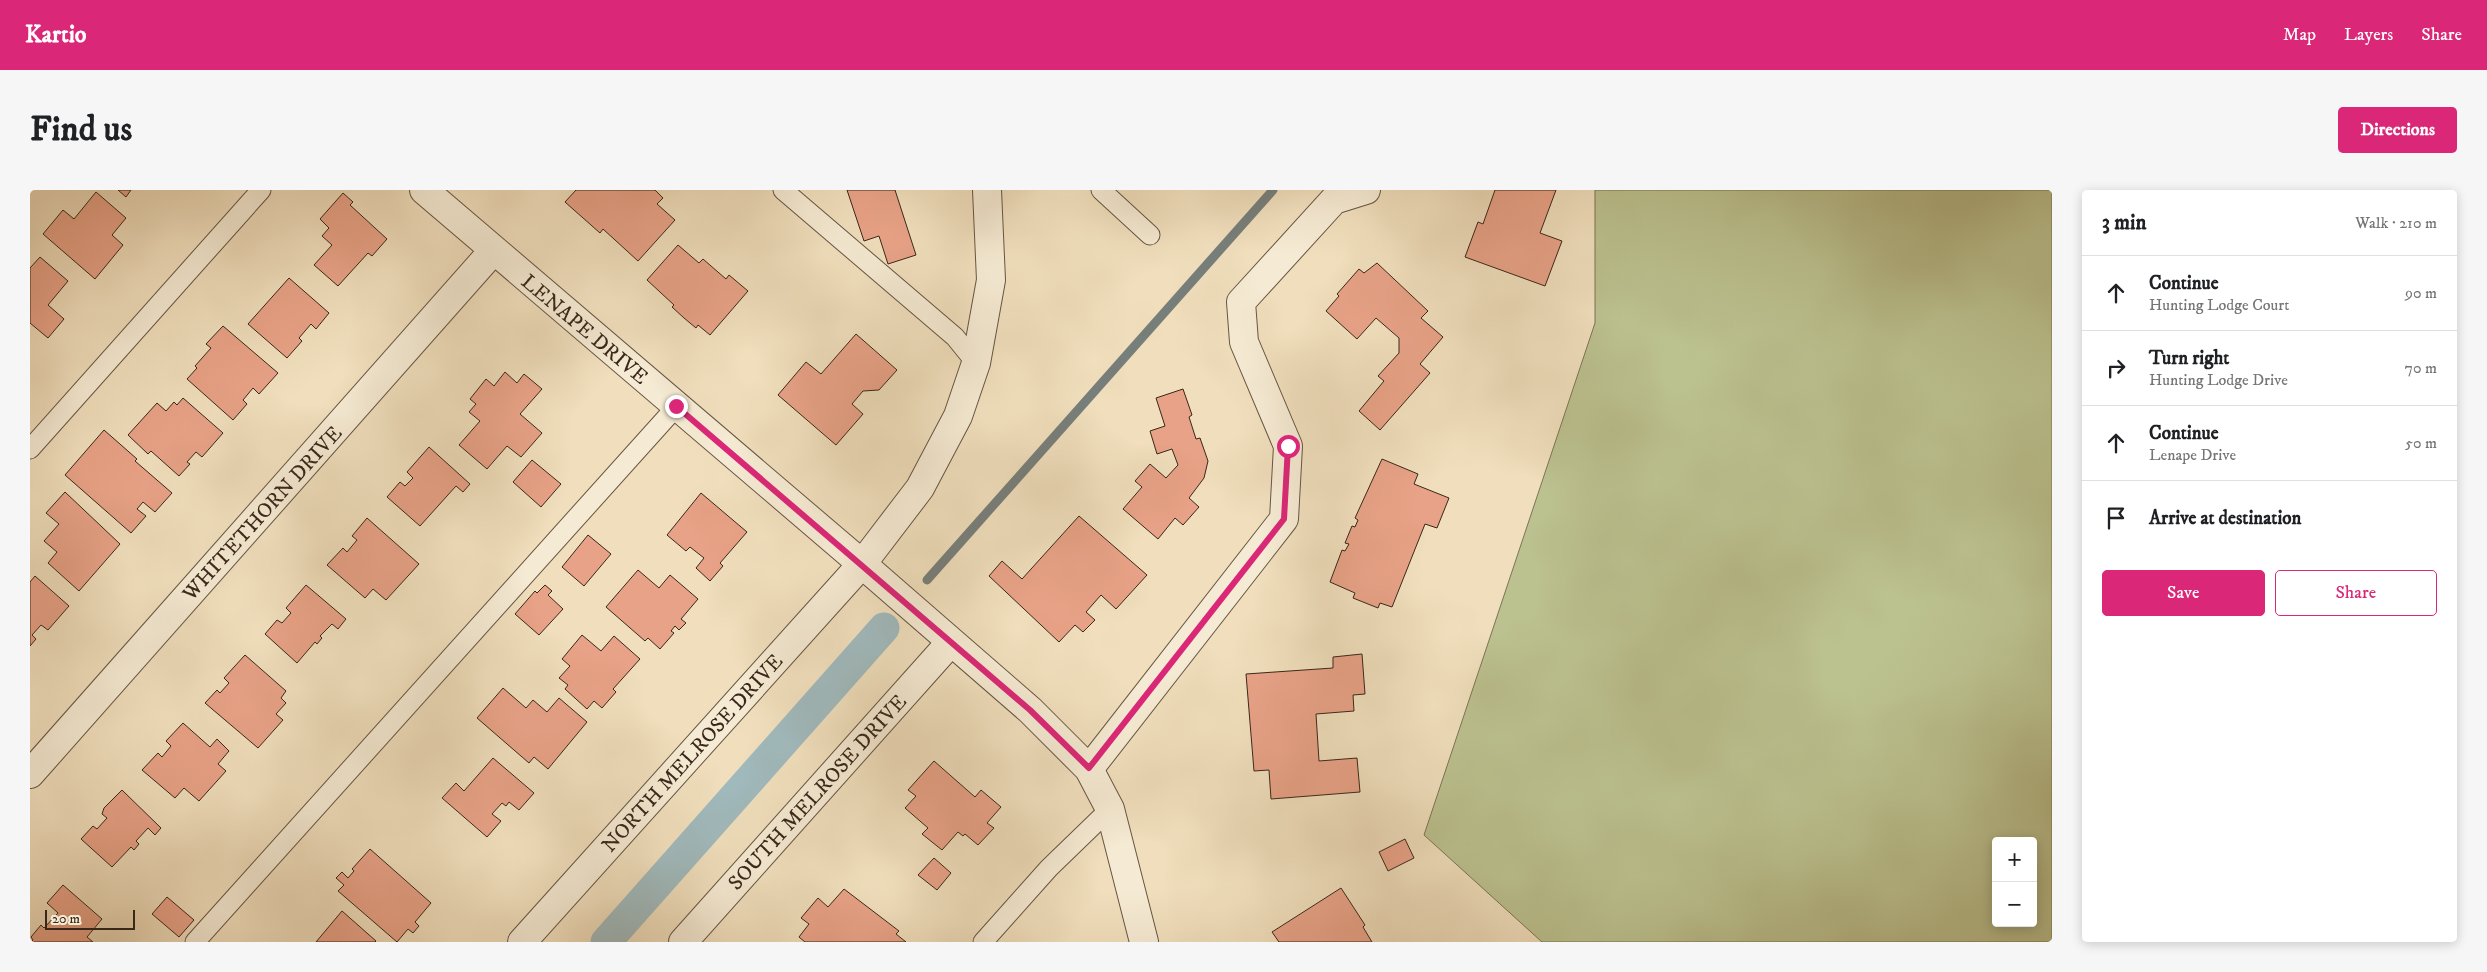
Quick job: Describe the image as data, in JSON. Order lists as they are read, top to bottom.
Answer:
{
  "streets": {
    "street": [
      "LENAPE DRIVE",
      "WHITETHORN DRIVE",
      "NORTH MELROSE DRIVE",
      "SOUTH MELROSE DRIVE"
    ]
  },
  "crossings": [
    ["LENAPE DRIVE", "WHITETHORN DRIVE"],
    ["LENAPE DRIVE", "NORTH MELROSE DRIVE"],
    ["LENAPE DRIVE", "SOUTH MELROSE DRIVE"]
  ],
  "scale_bar": "20 m",
  "page": {
    "header": "Kartio",
    "nav": ["Map", "Layers", "Share"],
    "buttons": [
      "Directions",
      ["Save", "Share"]
    ],
    "title": "Find us",
    "heading": ["3 min", "Walk · 210 m"],
    "list": [
      ["Continue", "Hunting Lodge Court", "90 m"],
      ["Turn right", "Hunting Lodge Drive", "70 m"],
      ["Continue", "Lenape Drive", "50 m"],
      "Arrive at destination"
    ],
    "map_buttons": ["+", "−"],
    "scale": "20 m"
  }
}
